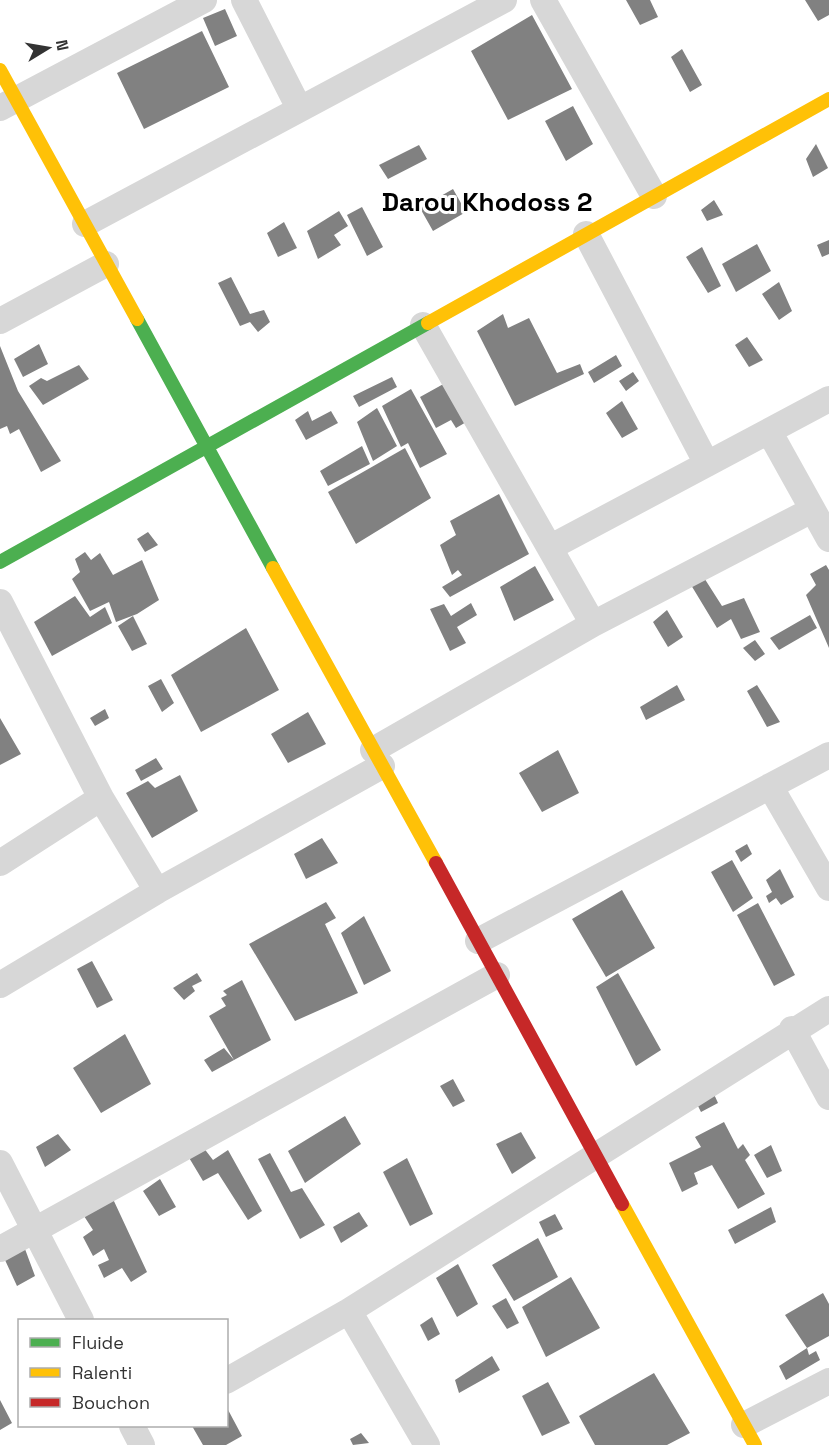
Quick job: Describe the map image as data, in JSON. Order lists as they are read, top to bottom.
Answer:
{
  "districts": ["Darou Khodoss 2"],
  "legend": ["Fluide", "Ralenti", "Bouchon"],
  "north": "right"
}
